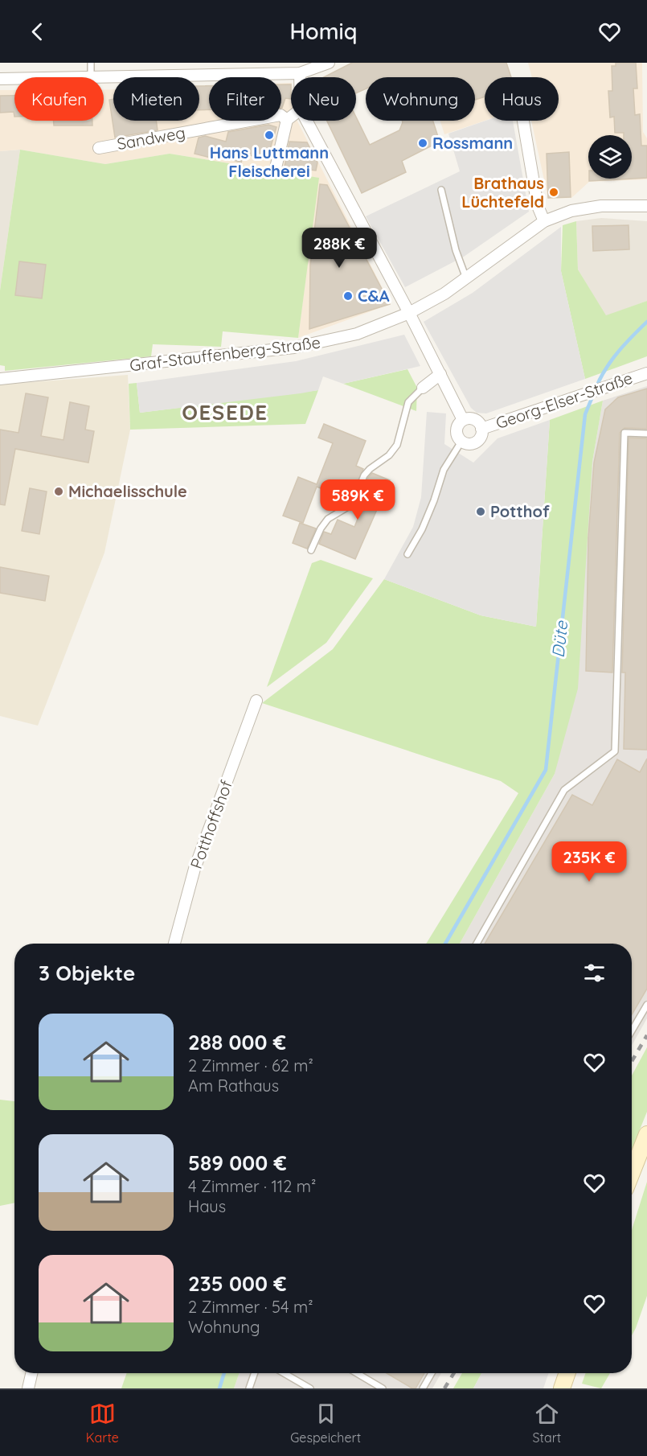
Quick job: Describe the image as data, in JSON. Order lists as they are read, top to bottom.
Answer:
{
  "streets": {
    "street": [
      "Sandweg",
      "Graf-Stauffenberg-Straße",
      "Georg-Elser-Straße",
      "Potthoffshof"
    ]
  },
  "districts": ["OESEDE"],
  "water": ["Düte"],
  "places": [
    "Hans Luttmann Fleischerei",
    "Rossmann",
    "Brathaus Lüchtefeld",
    "C&A",
    "Michaelisschule",
    "Potthof"
  ],
  "page": {
    "header": "Homiq",
    "chip": [
      "Kaufen",
      "Mieten",
      "Filter",
      "Neu",
      "Wohnung",
      "Haus"
    ],
    "price": ["288K €", "589K €", "235K €"],
    "heading": "3 Objekte",
    "list": [
      {
        "name": "288 000 €",
        "note": "2 Zimmer · 62 m² · Am Rathaus"
      },
      {
        "name": "589 000 €",
        "note": "4 Zimmer · 112 m² · Haus"
      },
      {
        "name": "235 000 €",
        "note": "2 Zimmer · 54 m² · Wohnung"
      }
    ],
    "tabs": ["Karte", "Gespeichert", "Start"]
  }
}
